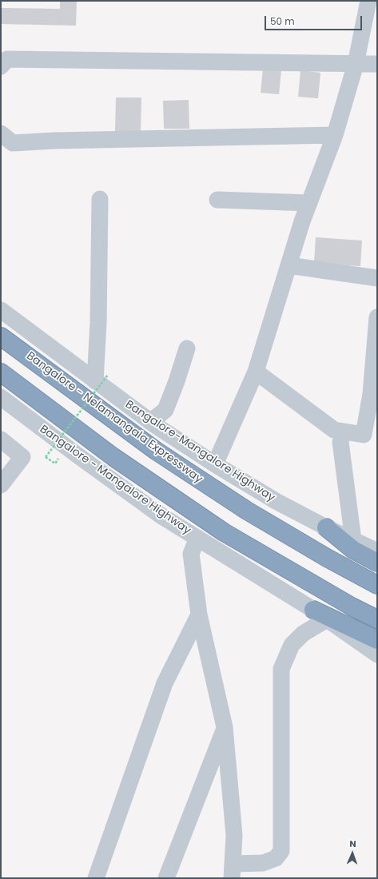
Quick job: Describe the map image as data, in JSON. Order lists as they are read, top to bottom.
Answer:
{
  "streets": {
    "highway": ["Bangalore - Nelamangala Expressway"],
    "street": ["Bangalore-Mangalore Highway", "Bangalore - Mangalore Highway"]
  },
  "scale_bar": "50 m",
  "north": "top"
}
